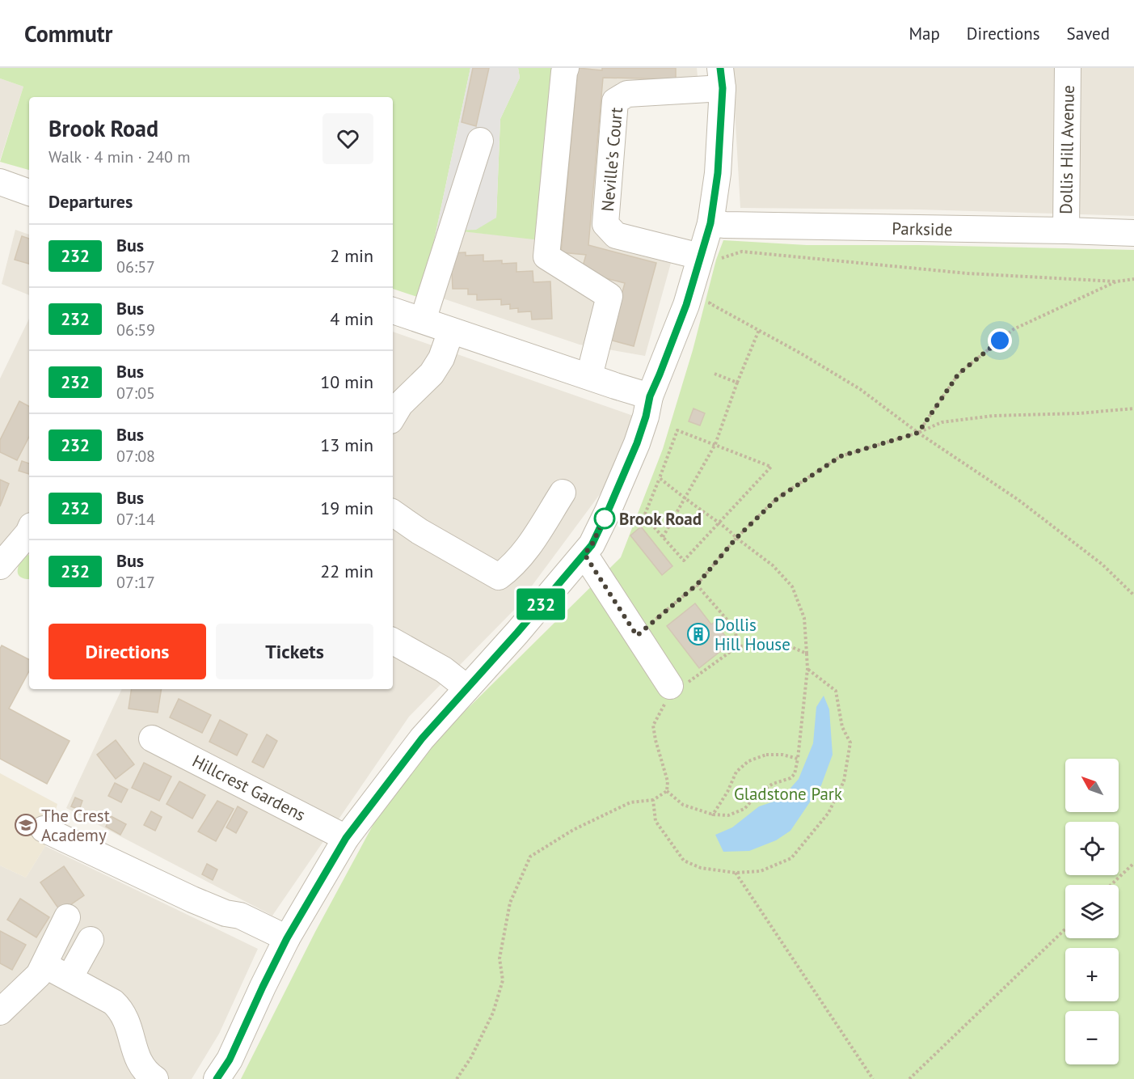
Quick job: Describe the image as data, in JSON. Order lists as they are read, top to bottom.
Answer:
{
  "streets": {
    "street": [
      "Dollis Hill Avenue",
      "Neville's Court",
      "Parkside",
      "Hillcrest Gardens"
    ]
  },
  "crossings": [
    ["Dollis Hill Avenue", "Parkside"]
  ],
  "parks": ["Gladstone Park"],
  "places": {
    "other": ["Brook Road"],
    "building": ["Dollis Hill House"],
    "school or university": ["The Crest Academy"]
  },
  "lines": ["bus line 232"],
  "north": "top left",
  "page": {
    "header": "Commutr",
    "nav": ["Map", "Directions", "Saved"],
    "on_map": "232",
    "heading": [
      ["Brook Road", "Walk · 4 min · 240 m"],
      "Departures"
    ],
    "list": [
      {
        "mark": "232",
        "name": "Bus",
        "note": "06:57",
        "value": "2 min"
      },
      {
        "mark": "232",
        "name": "Bus",
        "note": "06:59",
        "value": "4 min"
      },
      {
        "mark": "232",
        "name": "Bus",
        "note": "07:05",
        "value": "10 min"
      },
      {
        "mark": "232",
        "name": "Bus",
        "note": "07:08",
        "value": "13 min"
      },
      {
        "mark": "232",
        "name": "Bus",
        "note": "07:14",
        "value": "19 min"
      },
      {
        "mark": "232",
        "name": "Bus",
        "note": "07:17",
        "value": "22 min"
      }
    ],
    "buttons": ["Directions", "Tickets"],
    "map_buttons": ["+", "−"]
  }
}
